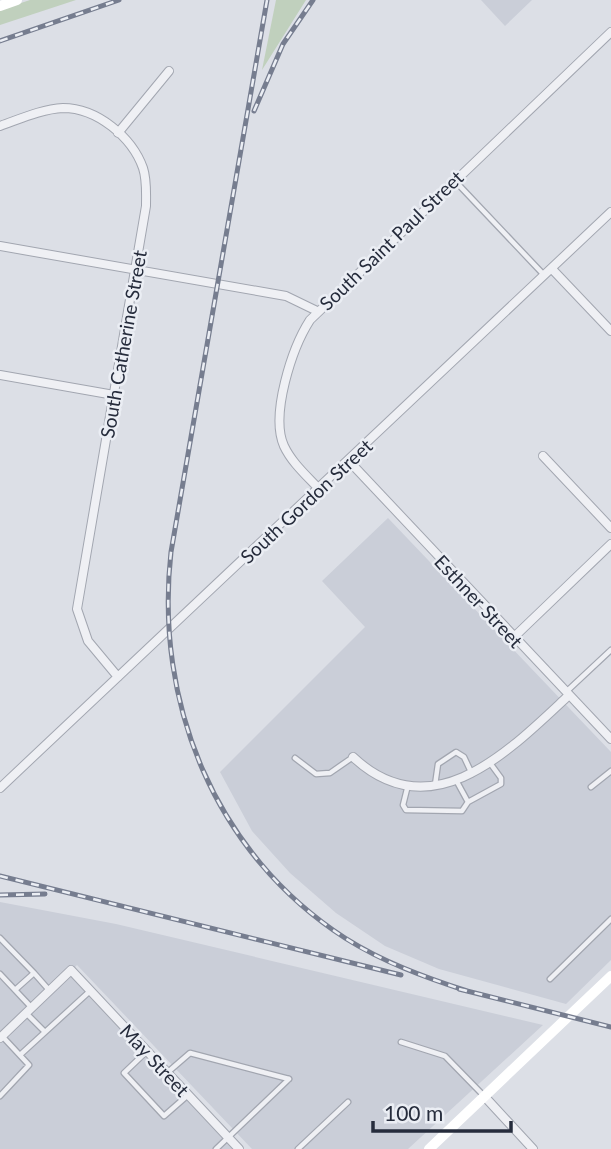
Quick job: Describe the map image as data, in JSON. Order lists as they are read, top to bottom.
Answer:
{
  "streets": {
    "street": [
      "South Saint Paul Street",
      "South Catherine Street",
      "South Gordon Street",
      "Esthner Street",
      "May Street"
    ]
  },
  "crossings": [
    ["South Saint Paul Street", "South Gordon Street"],
    ["South Catherine Street", "South Gordon Street"],
    ["South Gordon Street", "Esthner Street"]
  ],
  "scale_bar": "100 m"
}
